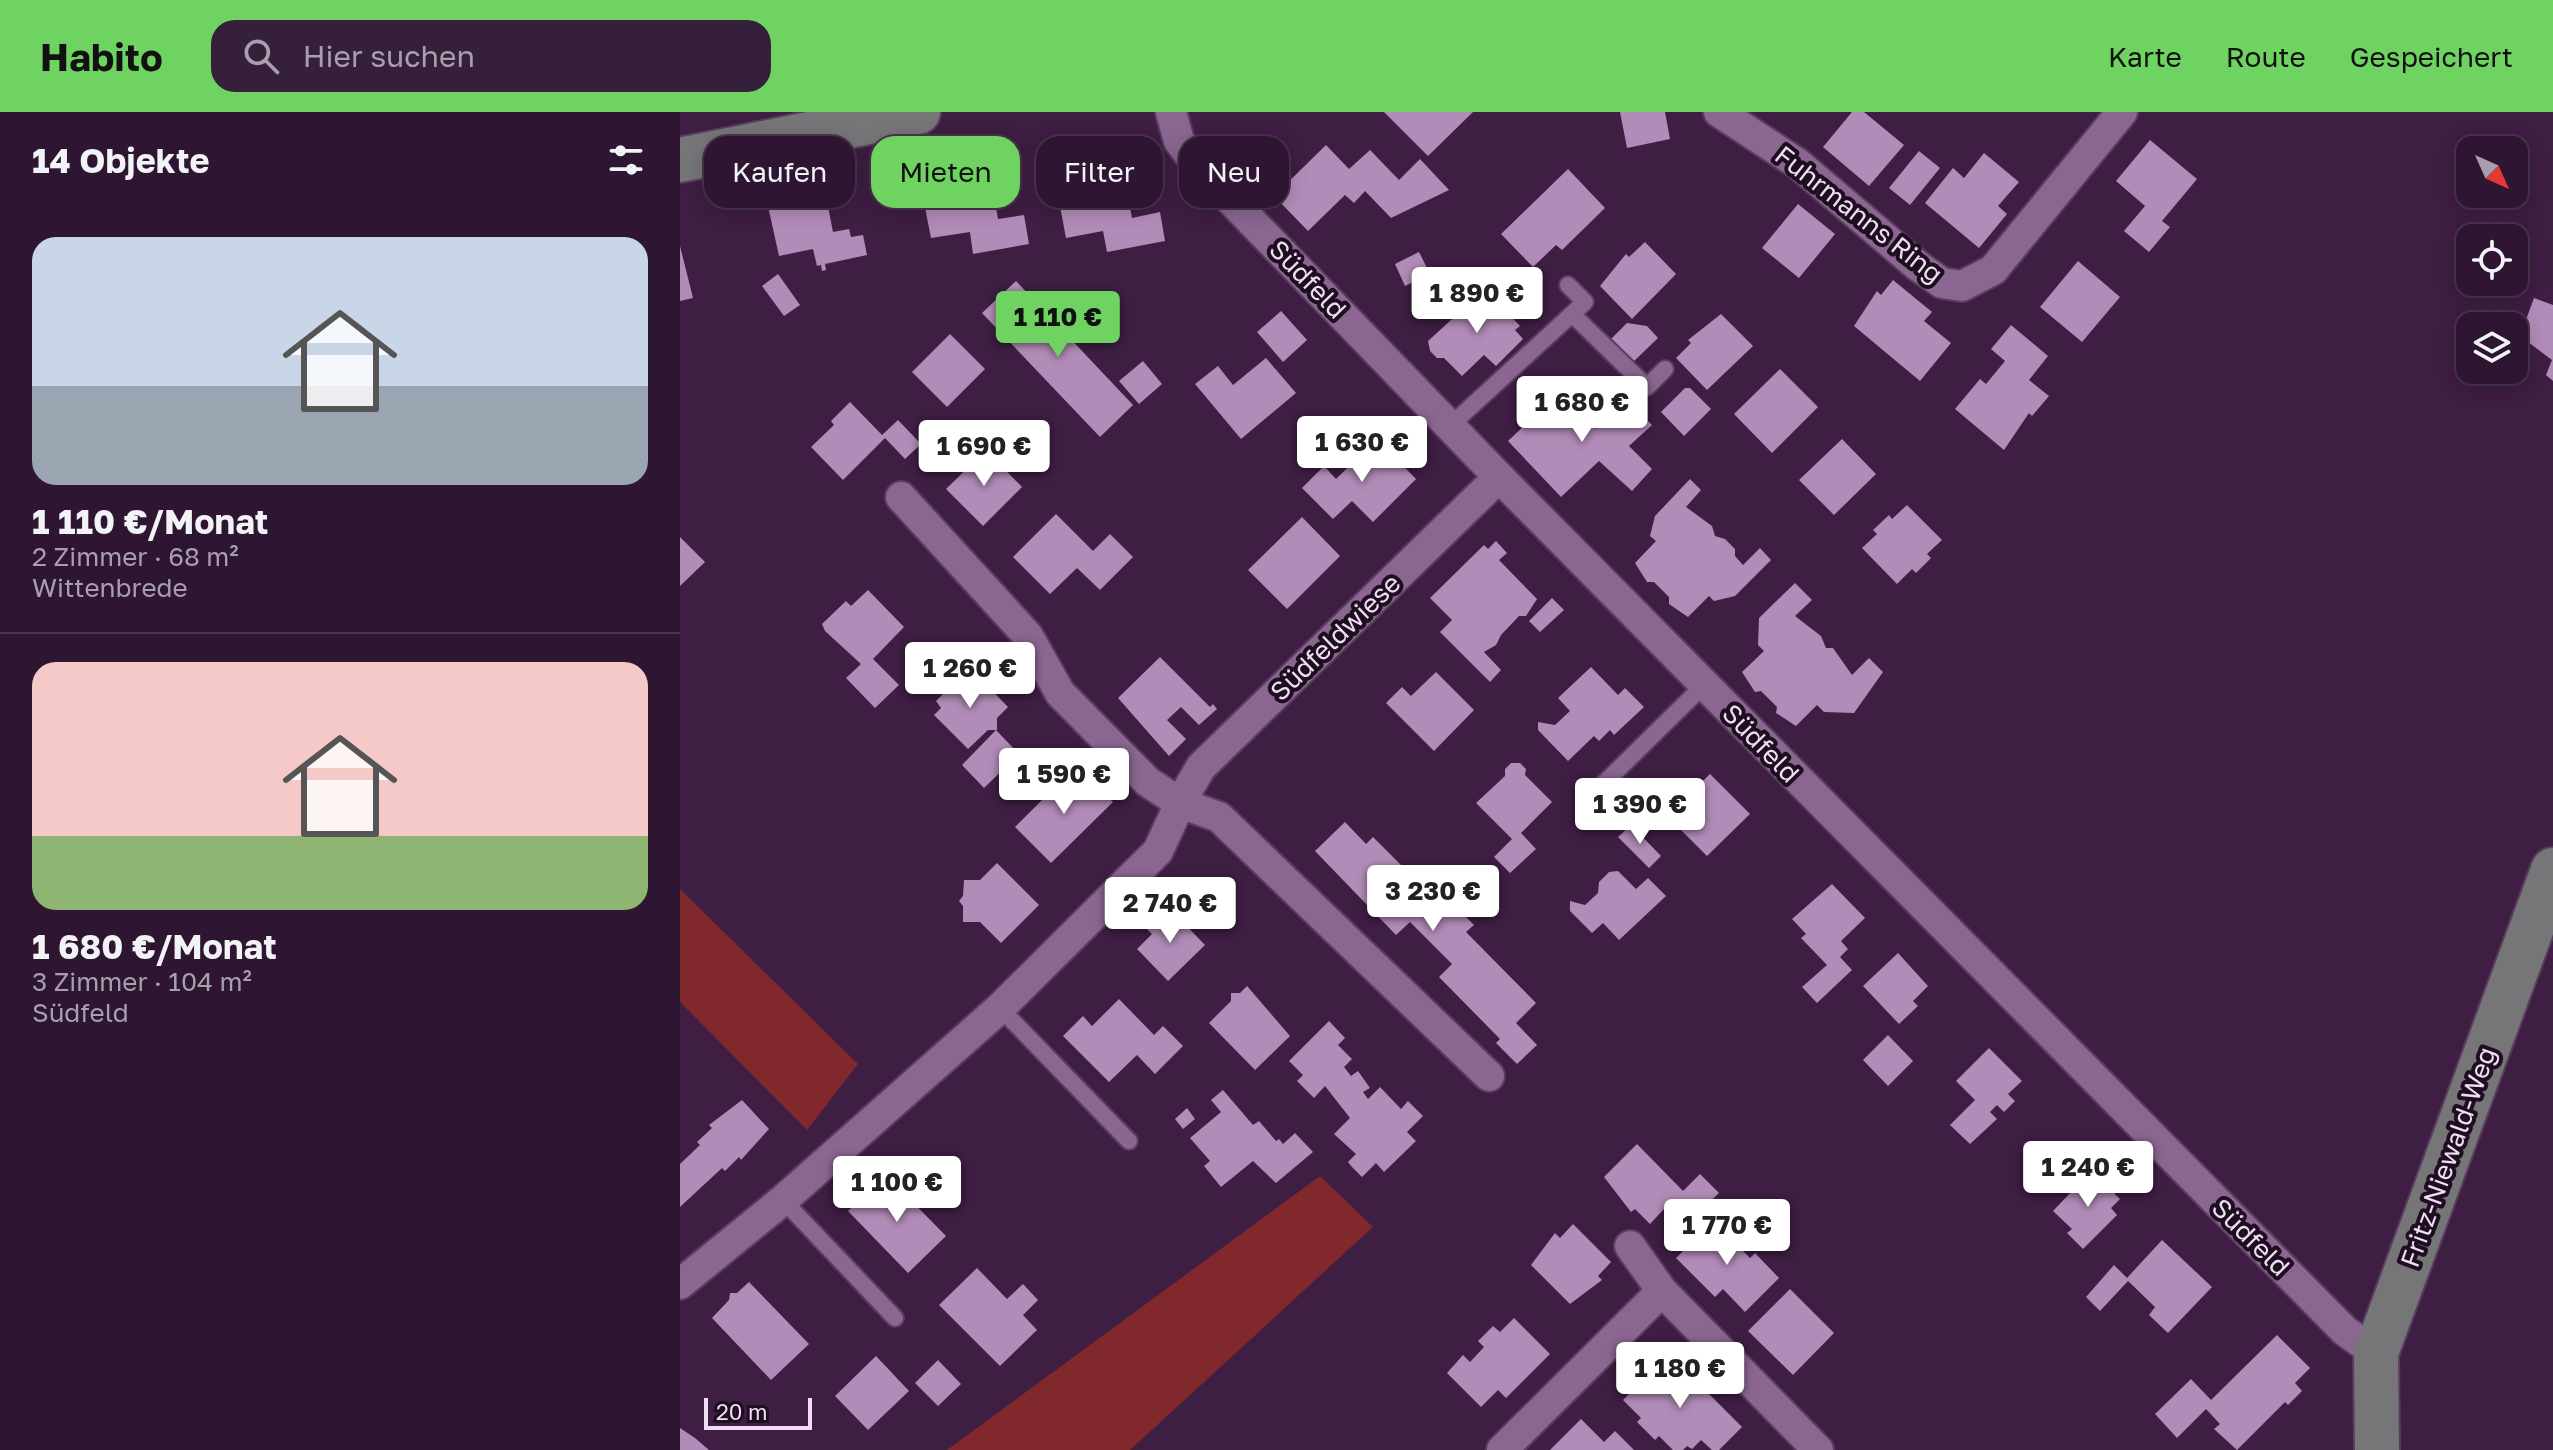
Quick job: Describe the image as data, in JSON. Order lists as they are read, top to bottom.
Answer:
{
  "streets": {
    "street": [
      "Fuhrmanns Ring",
      "Südfeld",
      "Südfeldwiese",
      "Fritz-Niewald-Weg"
    ]
  },
  "crossings": [
    ["Südfeld", "Südfeldwiese"],
    ["Südfeld", "Fritz-Niewald-Weg"]
  ],
  "scale_bar": "20 m",
  "north": "bottom right",
  "page": {
    "header": "Habito",
    "search": "Hier suchen",
    "nav": ["Karte", "Route", "Gespeichert"],
    "heading": "14 Objekte",
    "chip": [
      "Kaufen",
      "Mieten",
      "Filter",
      "Neu"
    ],
    "list": [
      {
        "name": "1 110 €/Monat",
        "note": "2 Zimmer · 68 m² · Wittenbrede"
      },
      {
        "name": "1 680 €/Monat",
        "note": "3 Zimmer · 104 m² · Südfeld"
      }
    ],
    "price": [
      "1 890 €",
      "1 110 €",
      "1 680 €",
      "1 630 €",
      "1 690 €",
      "1 260 €",
      "1 590 €",
      "1 390 €",
      "3 230 €",
      "2 740 €",
      "1 240 €",
      "1 100 €",
      "1 770 €",
      "1 180 €"
    ],
    "scale": "20 m"
  }
}
